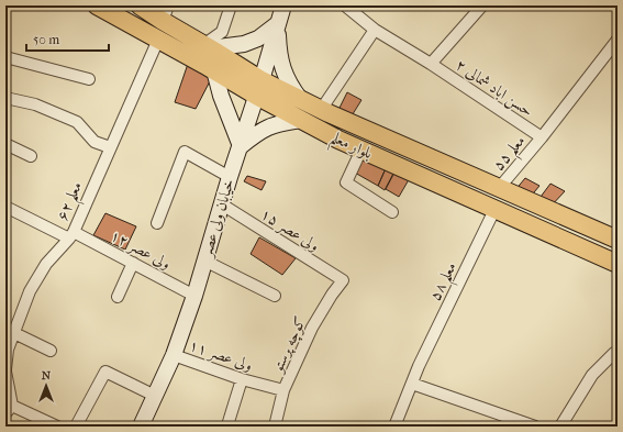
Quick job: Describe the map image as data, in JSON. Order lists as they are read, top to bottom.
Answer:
{
  "streets": {
    "main road": ["بلوار معلم", "خیابان ولی عصر"],
    "street": [
      "حسن اباد شمالی ۲",
      "معلم ۵۵",
      "معلم ۶۲",
      "ولی عصر ۱۵",
      "ولی عصر ۱۲",
      "معلم ۵۸",
      "کوچه پرستو",
      "ولی عصر ۱۱"
    ]
  },
  "crossings": [
    ["حسن اباد شمالی ۲", "معلم ۵۵"],
    ["بلوار معلم", "معلم ۵۵"],
    ["بلوار معلم", "معلم ۶۲"],
    ["بلوار معلم", "خیابان ولی عصر"],
    ["بلوار معلم", "معلم ۵۸"],
    ["معلم ۶۲", "ولی عصر ۱۲"],
    ["خیابان ولی عصر", "ولی عصر ۱۵"],
    ["خیابان ولی عصر", "ولی عصر ۱۲"],
    ["خیابان ولی عصر", "ولی عصر ۱۱"],
    ["ولی عصر ۱۵", "کوچه پرستو"],
    ["کوچه پرستو", "ولی عصر ۱۱"]
  ],
  "scale_bar": "50 m",
  "north": "top"
}
